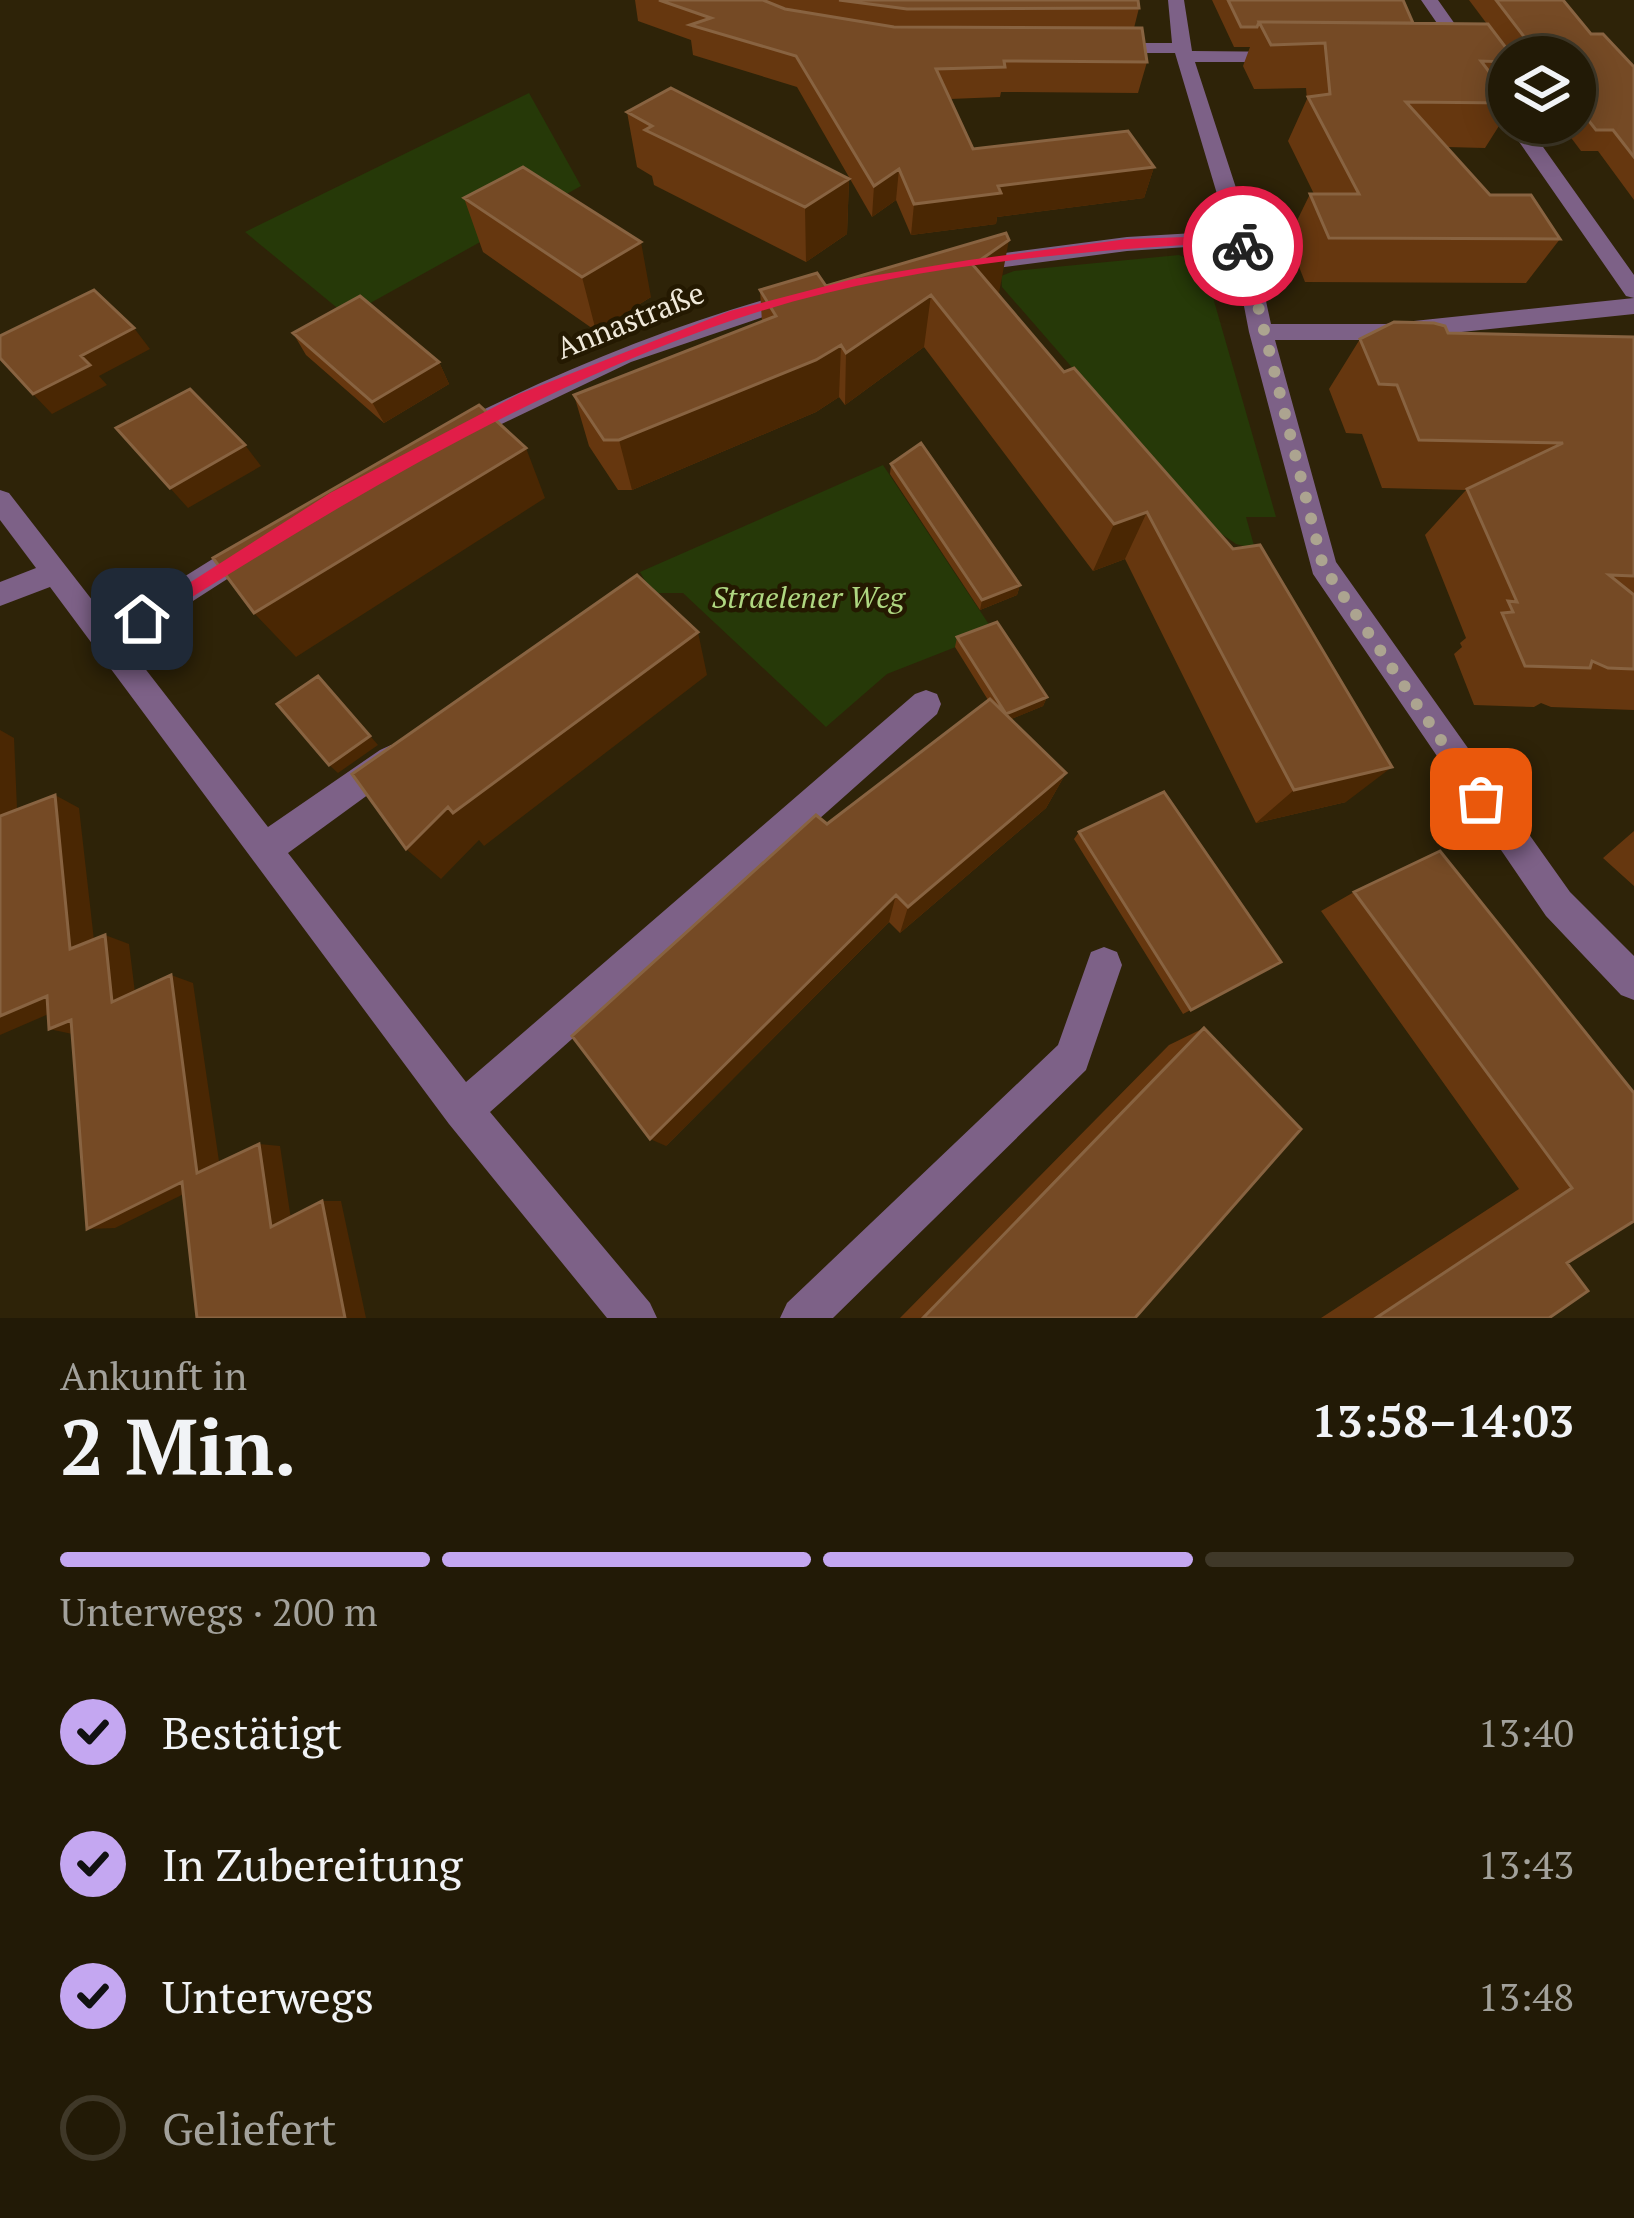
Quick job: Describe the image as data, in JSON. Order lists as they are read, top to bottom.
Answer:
{
  "streets": {
    "street": ["Annastraße"]
  },
  "parks": ["Straelener Weg"],
  "page": {
    "heading": ["2 Min.", "Ankunft in", "13:58–14:03"],
    "bar": "Unterwegs · 200 m",
    "list": [
      ["Bestätigt", "13:40"],
      ["In Zubereitung", "13:43"],
      ["Unterwegs", "13:48"],
      "Geliefert"
    ]
  }
}
